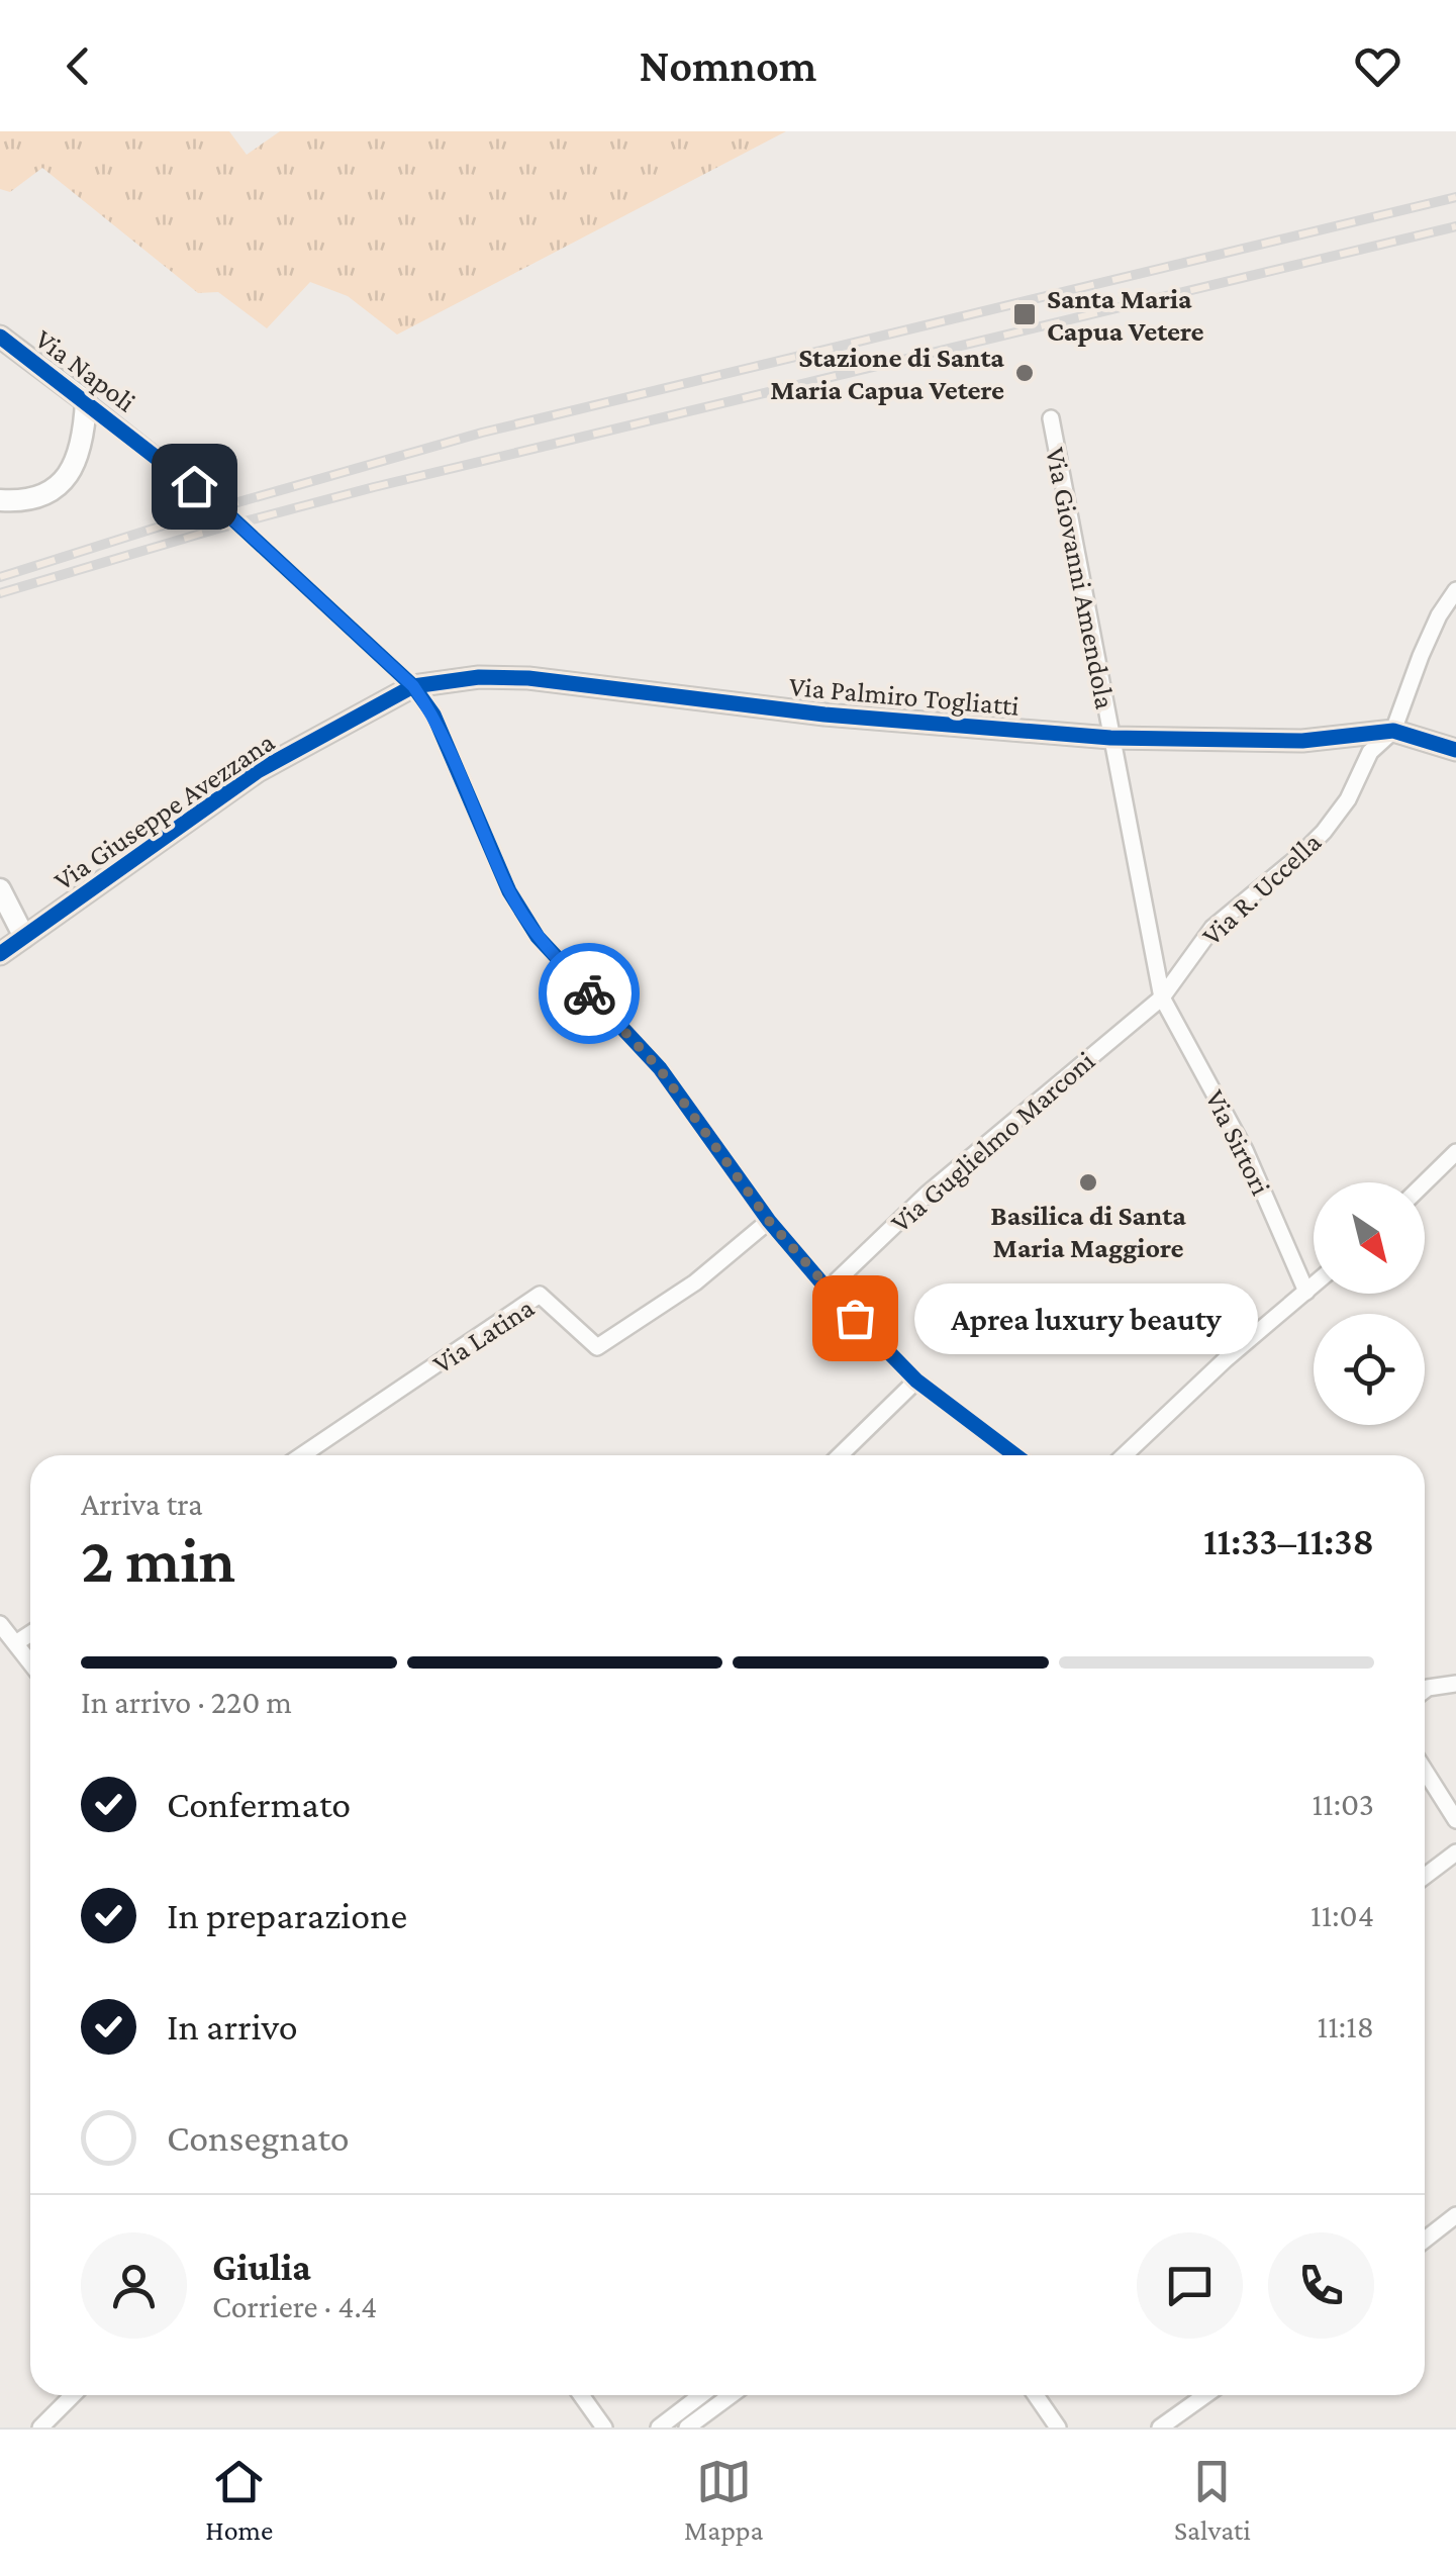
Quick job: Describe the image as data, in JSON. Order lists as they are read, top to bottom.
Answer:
{
  "streets": {
    "street": [
      "Via Napoli",
      "Via Giovanni Amendola",
      "Via Palmiro Togliatti",
      "Via Giuseppe Avezzana",
      "Via R. Uccella",
      "Via Guglielmo Marconi",
      "Via Sirtori",
      "Via Latina"
    ]
  },
  "crossings": [
    ["Via Napoli", "Via Palmiro Togliatti"],
    ["Via Napoli", "Via Giuseppe Avezzana"],
    ["Via Napoli", "Via Guglielmo Marconi"],
    ["Via Napoli", "Via Latina"],
    ["Via Giovanni Amendola", "Via Palmiro Togliatti"],
    ["Via Giovanni Amendola", "Via R. Uccella"],
    ["Via Giovanni Amendola", "Via Guglielmo Marconi"],
    ["Via Giovanni Amendola", "Via Sirtori"],
    ["Via Palmiro Togliatti", "Via Giuseppe Avezzana"],
    ["Via Palmiro Togliatti", "Via R. Uccella"],
    ["Via R. Uccella", "Via Guglielmo Marconi"],
    ["Via R. Uccella", "Via Sirtori"],
    ["Via Guglielmo Marconi", "Via Sirtori"]
  ],
  "places": {
    "transit": ["Santa Maria Capua Vetere"],
    "other": ["Stazione di Santa Maria Capua Vetere", "Basilica di Santa Maria Maggiore", "Aprea luxury beauty"]
  },
  "north": "bottom right",
  "page": {
    "header": "Nomnom",
    "bubble": "Aprea luxury beauty",
    "heading": ["2 min", "Arriva tra", "11:33–11:38"],
    "panel": ["Giulia", "Corriere · 4.4"],
    "bar": "In arrivo · 220 m",
    "list": [
      ["Confermato", "11:03"],
      ["In preparazione", "11:04"],
      ["In arrivo", "11:18"],
      "Consegnato"
    ],
    "tabs": ["Home", "Mappa", "Salvati"]
  }
}
